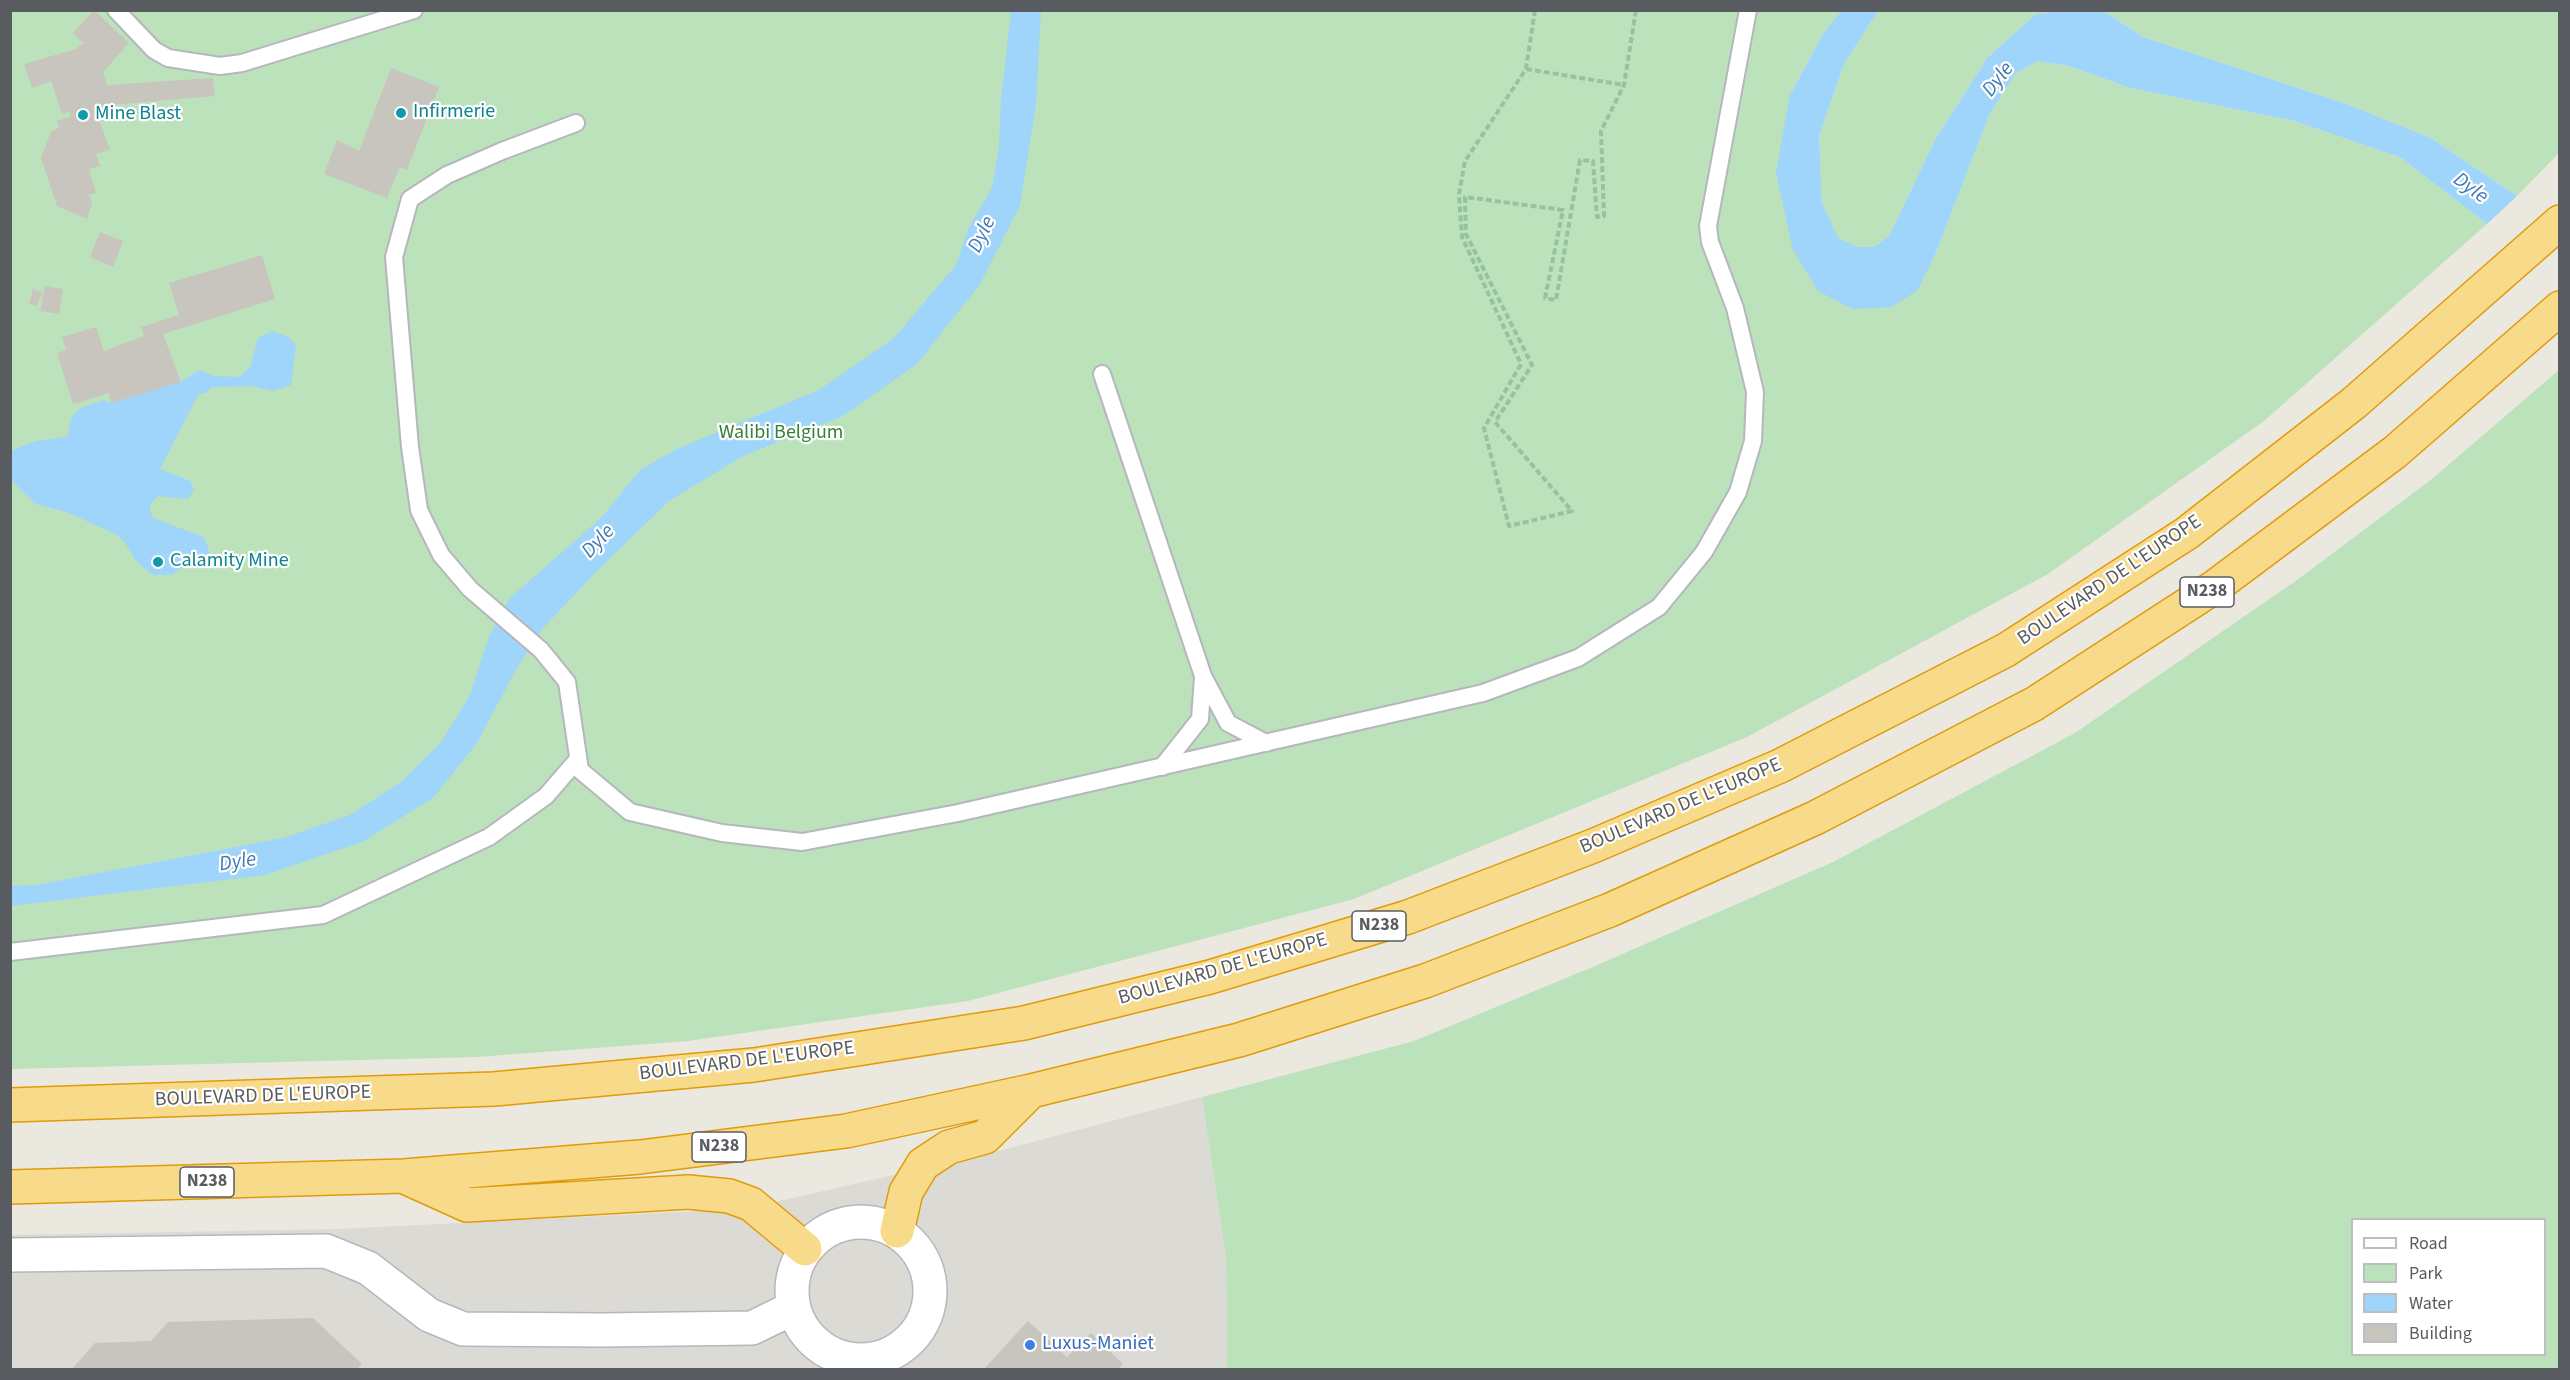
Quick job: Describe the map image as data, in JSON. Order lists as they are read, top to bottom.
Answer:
{
  "streets": {
    "highway": ["BOULEVARD DE L'EUROPE", "N238"]
  },
  "water": ["Dyle"],
  "parks": ["Walibi Belgium"],
  "places": [
    "Infirmerie",
    "Mine Blast",
    "Calamity Mine",
    "Luxus-Maniet"
  ],
  "legend": [
    "Road",
    "Park",
    "Water",
    "Building"
  ]
}
